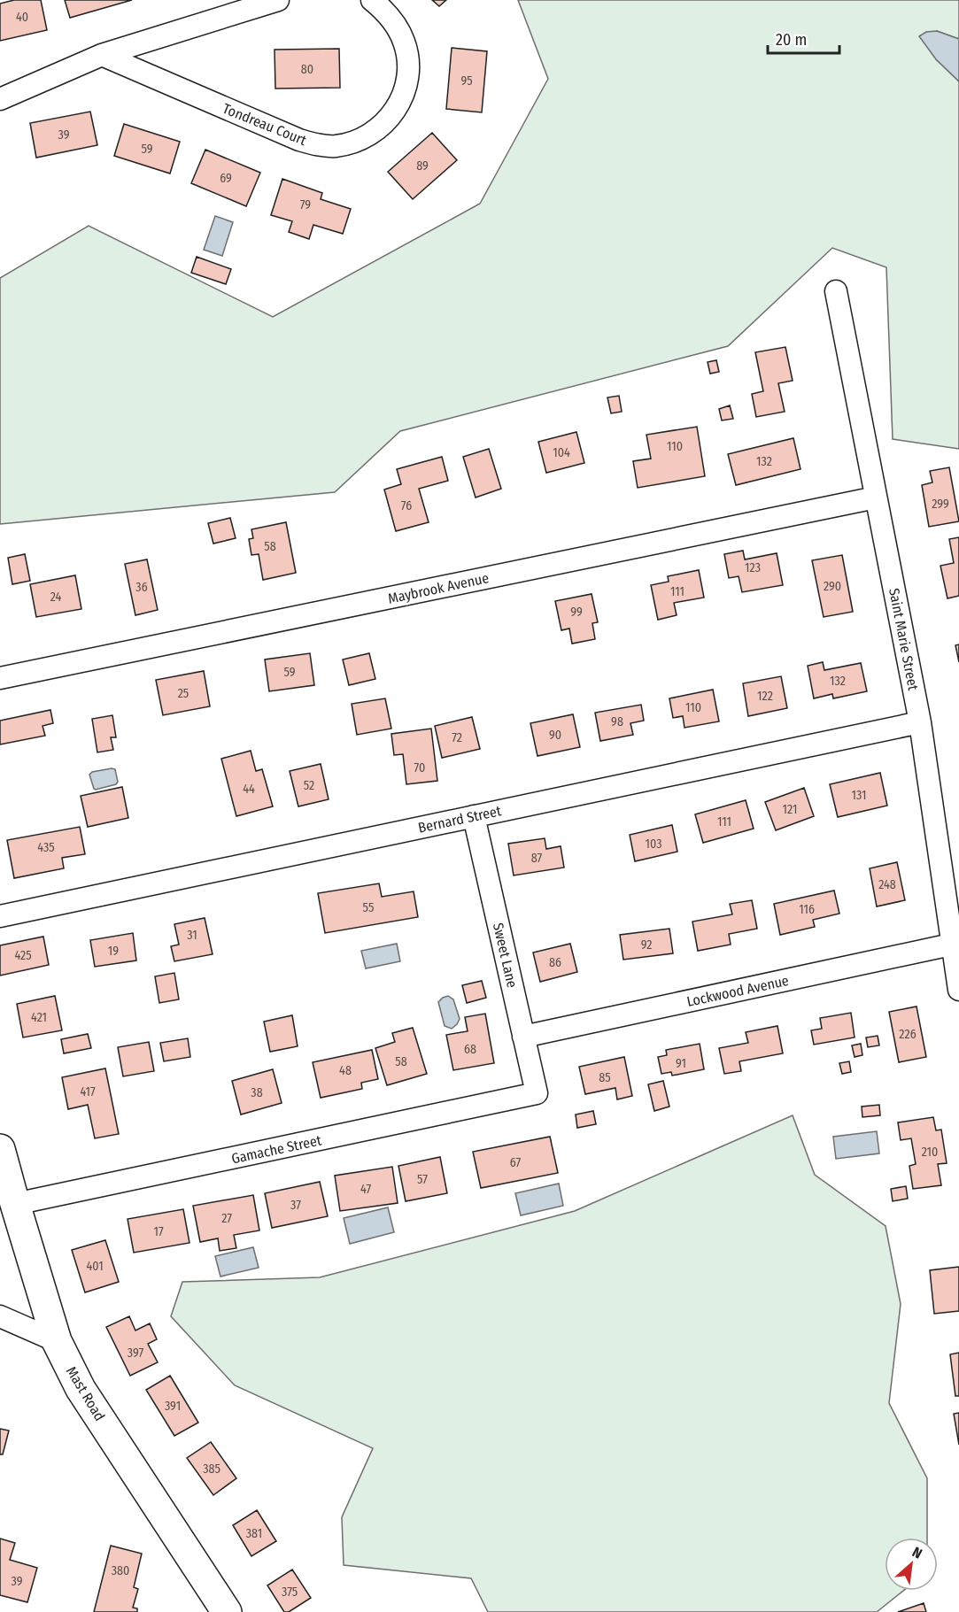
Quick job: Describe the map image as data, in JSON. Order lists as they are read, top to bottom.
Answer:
{
  "streets": {
    "main road": ["Mast Road"],
    "street": [
      "Tondreau Court",
      "Maybrook Avenue",
      "Saint Marie Street",
      "Bernard Street",
      "Sweet Lane",
      "Lockwood Avenue",
      "Gamache Street"
    ]
  },
  "crossings": [
    ["Maybrook Avenue", "Saint Marie Street"],
    ["Saint Marie Street", "Bernard Street"],
    ["Saint Marie Street", "Lockwood Avenue"],
    ["Bernard Street", "Sweet Lane"],
    ["Sweet Lane", "Lockwood Avenue"],
    ["Sweet Lane", "Gamache Street"],
    ["Gamache Street", "Mast Road"]
  ],
  "house_numbers": [
    "40",
    "80",
    "95",
    "39",
    "59",
    "89",
    "69",
    "79",
    "110",
    "104",
    "132",
    "299",
    "76",
    "58",
    "123",
    "290",
    "36",
    "111",
    "24",
    "99",
    "59",
    "132",
    "25",
    "122",
    "110",
    "98",
    "90",
    "72",
    "70",
    "52",
    "44",
    "131",
    "121",
    "111",
    "103",
    "435",
    "87",
    "248",
    "55",
    "116",
    "31",
    "92",
    "19",
    "425",
    "86",
    "421",
    "226",
    "68",
    "58",
    "91",
    "48",
    "85",
    "417",
    "38",
    "210",
    "67",
    "57",
    "47",
    "37",
    "27",
    "17",
    "401",
    "397",
    "391",
    "385",
    "381",
    "380",
    "39",
    "375"
  ],
  "scale_bar": "20 m",
  "north": "top right"
}
